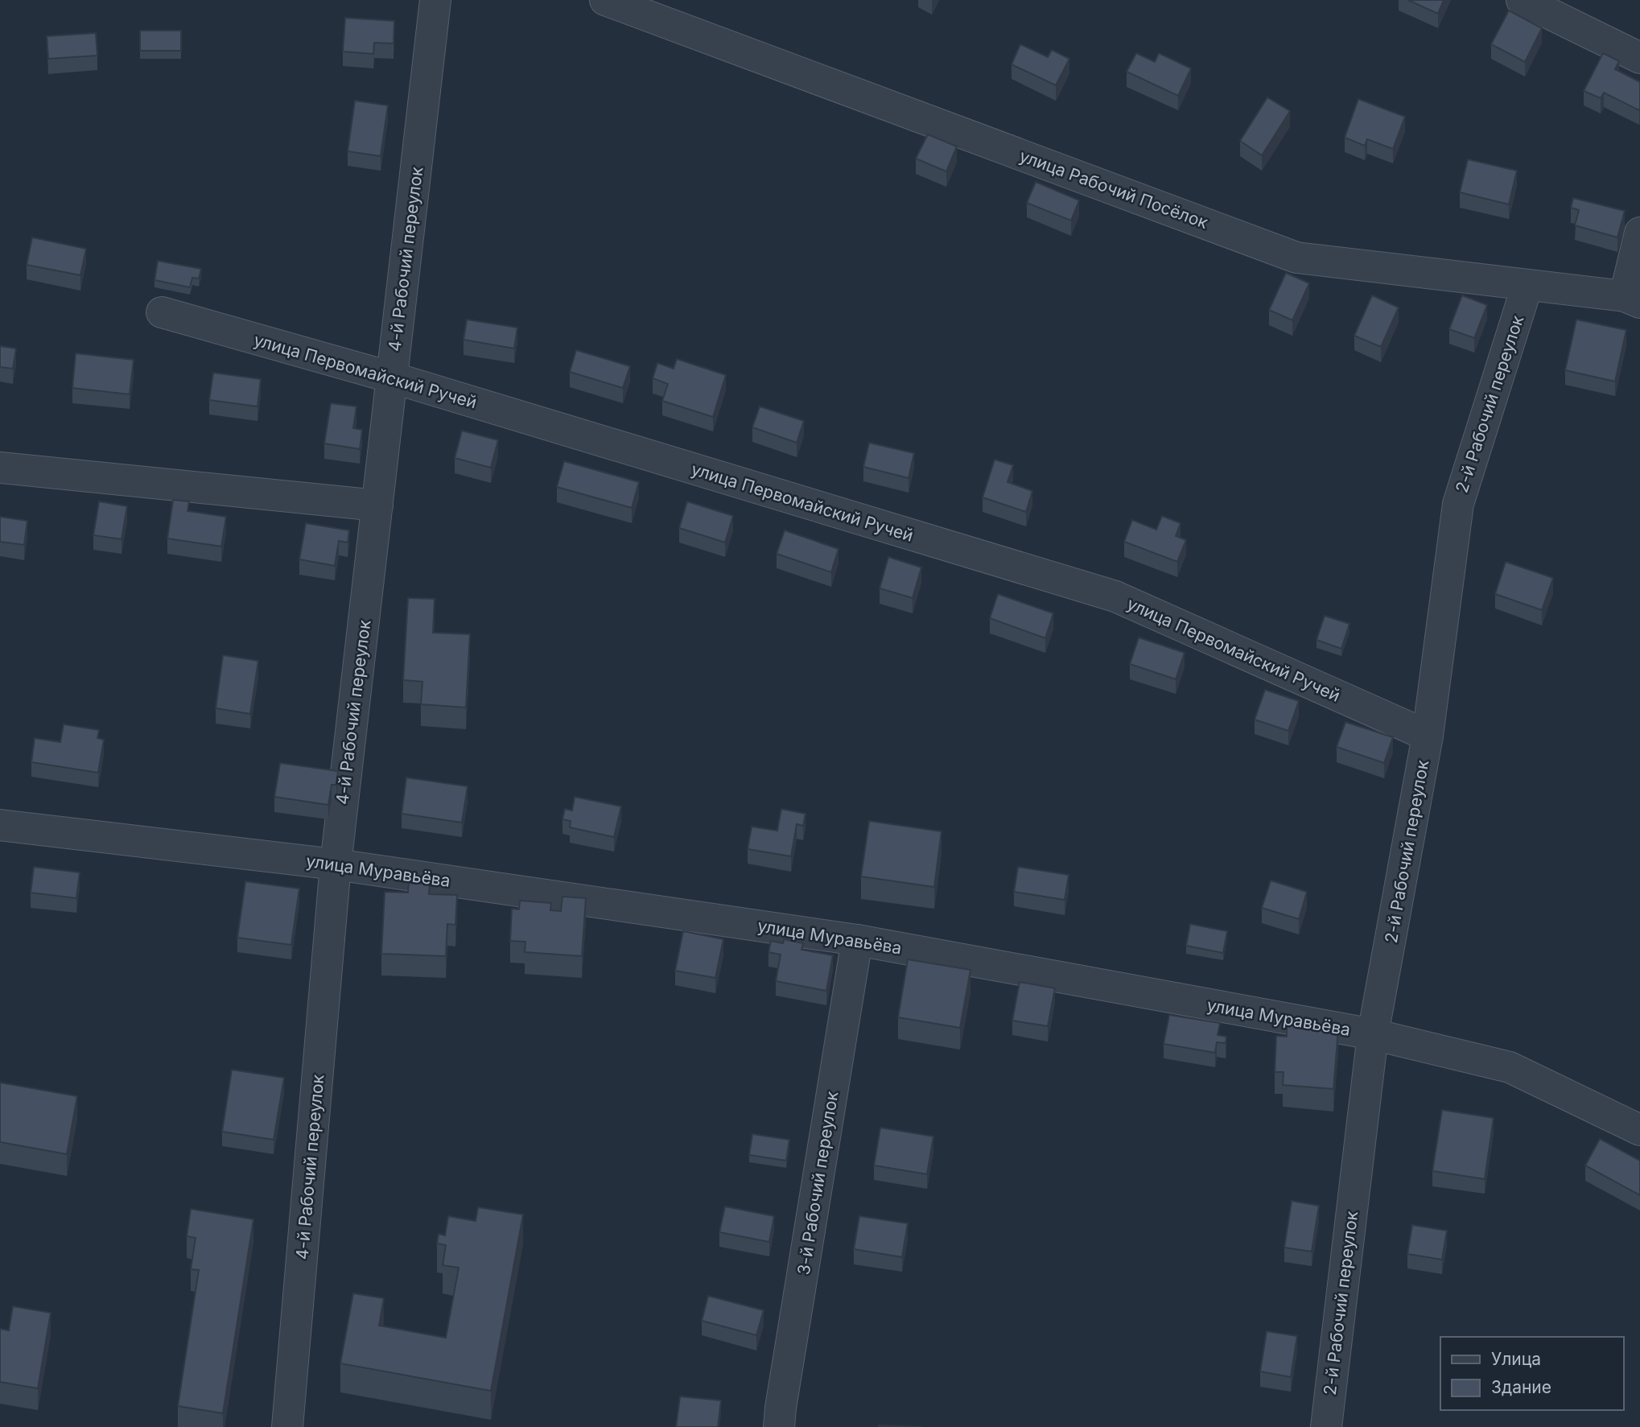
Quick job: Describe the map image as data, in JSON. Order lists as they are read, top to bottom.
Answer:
{
  "streets": {
    "street": [
      "улица Рабочий Посёлок",
      "4-й Рабочий переулок",
      "улица Первомайский Ручей",
      "2-й Рабочий переулок",
      "улица Муравьёва",
      "3-й Рабочий переулок"
    ]
  },
  "crossings": [
    ["улица Рабочий Посёлок", "2-й Рабочий переулок"],
    ["4-й Рабочий переулок", "улица Первомайский Ручей"],
    ["4-й Рабочий переулок", "улица Муравьёва"],
    ["улица Первомайский Ручей", "2-й Рабочий переулок"],
    ["2-й Рабочий переулок", "улица Муравьёва"],
    ["улица Муравьёва", "3-й Рабочий переулок"]
  ],
  "legend": ["Улица", "Здание"]
}
